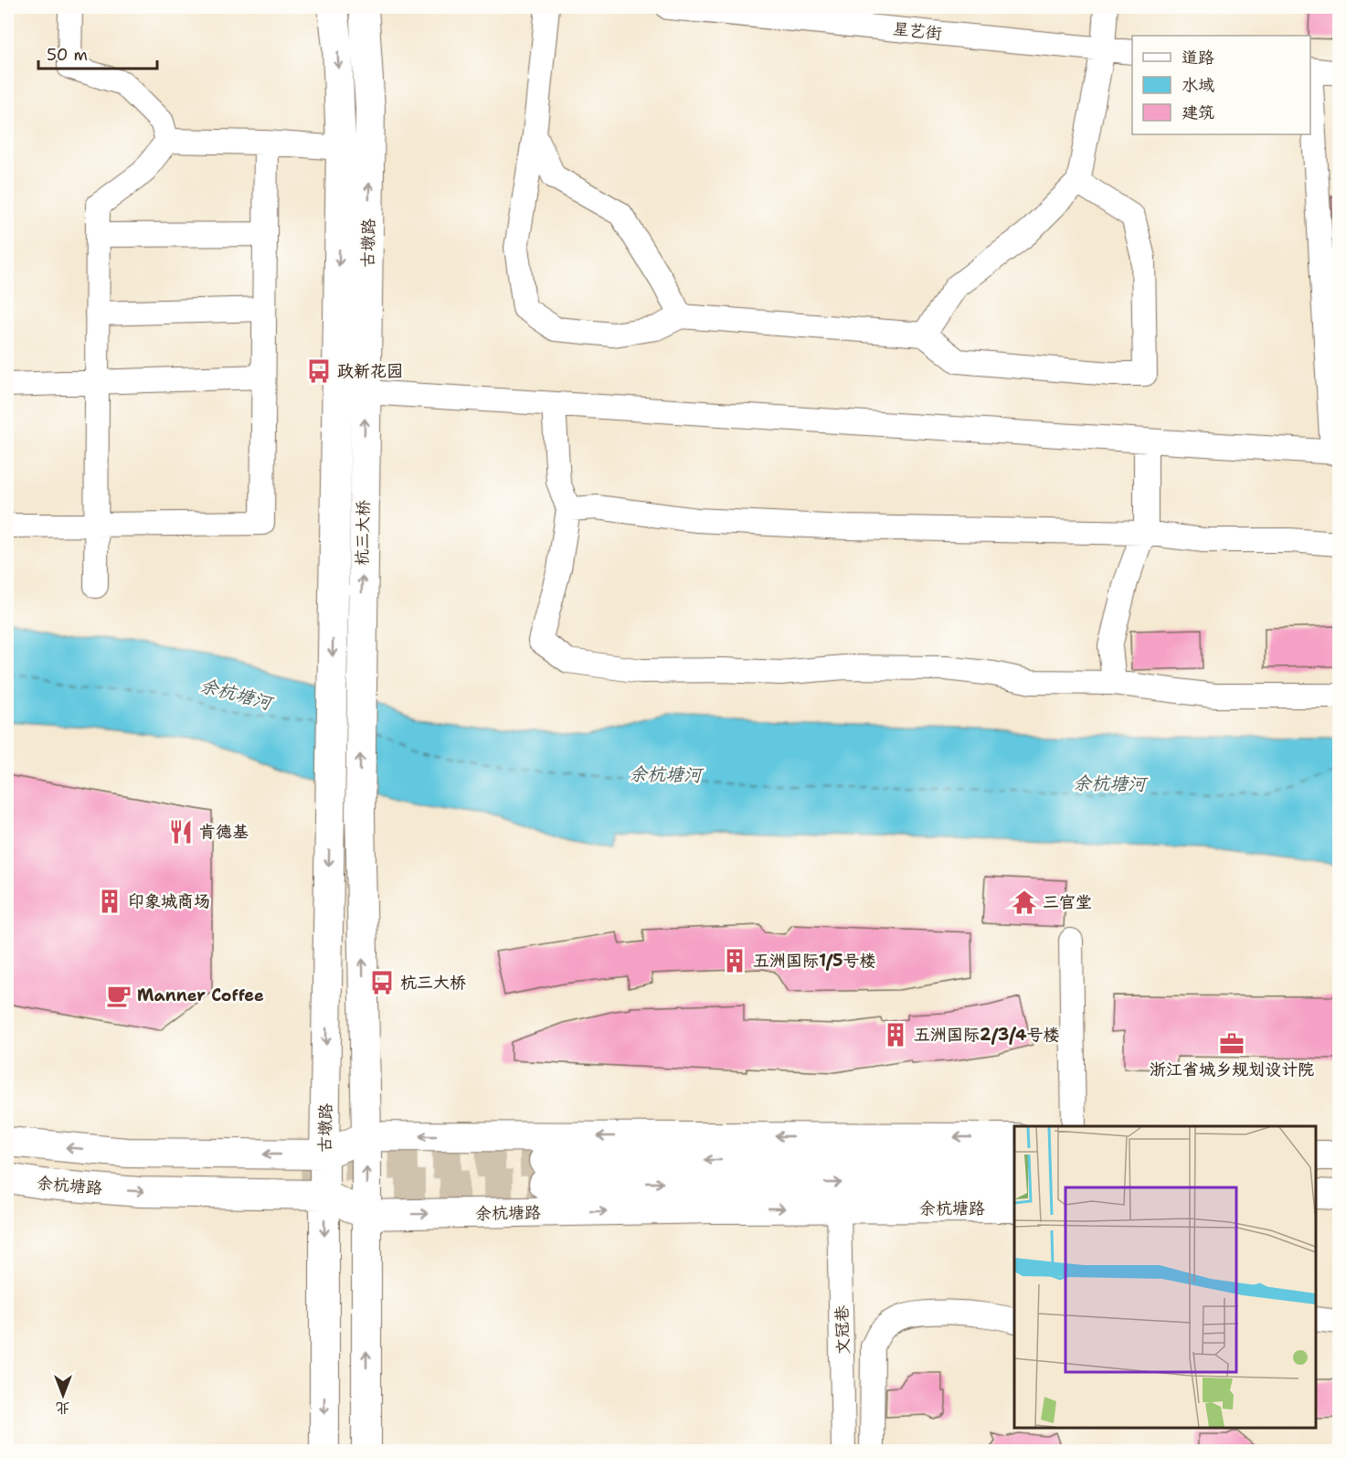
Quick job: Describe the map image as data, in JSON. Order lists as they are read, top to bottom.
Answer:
{
  "streets": {
    "main road": ["古墩路", "杭三大桥", "余杭塘路"],
    "street": ["星艺街", "文冠巷"]
  },
  "crossings": [
    ["古墩路", "杭三大桥"],
    ["古墩路", "余杭塘路"],
    ["余杭塘路", "文冠巷"]
  ],
  "water": ["余杭塘河"],
  "places": {
    "bus stop": ["政新花园", "杭三大桥"],
    "restaurant": ["肯德基"],
    "building": ["印象城商场", "五洲国际1/5号楼", "五洲国际2/3/4号楼"],
    "temple": ["三官堂"],
    "cafe": ["Manner Coffee"],
    "office": ["浙江省城乡规划设计院"]
  },
  "legend": ["道路", "水域", "建筑"],
  "scale_bar": "50 m",
  "north": "bottom"
}
